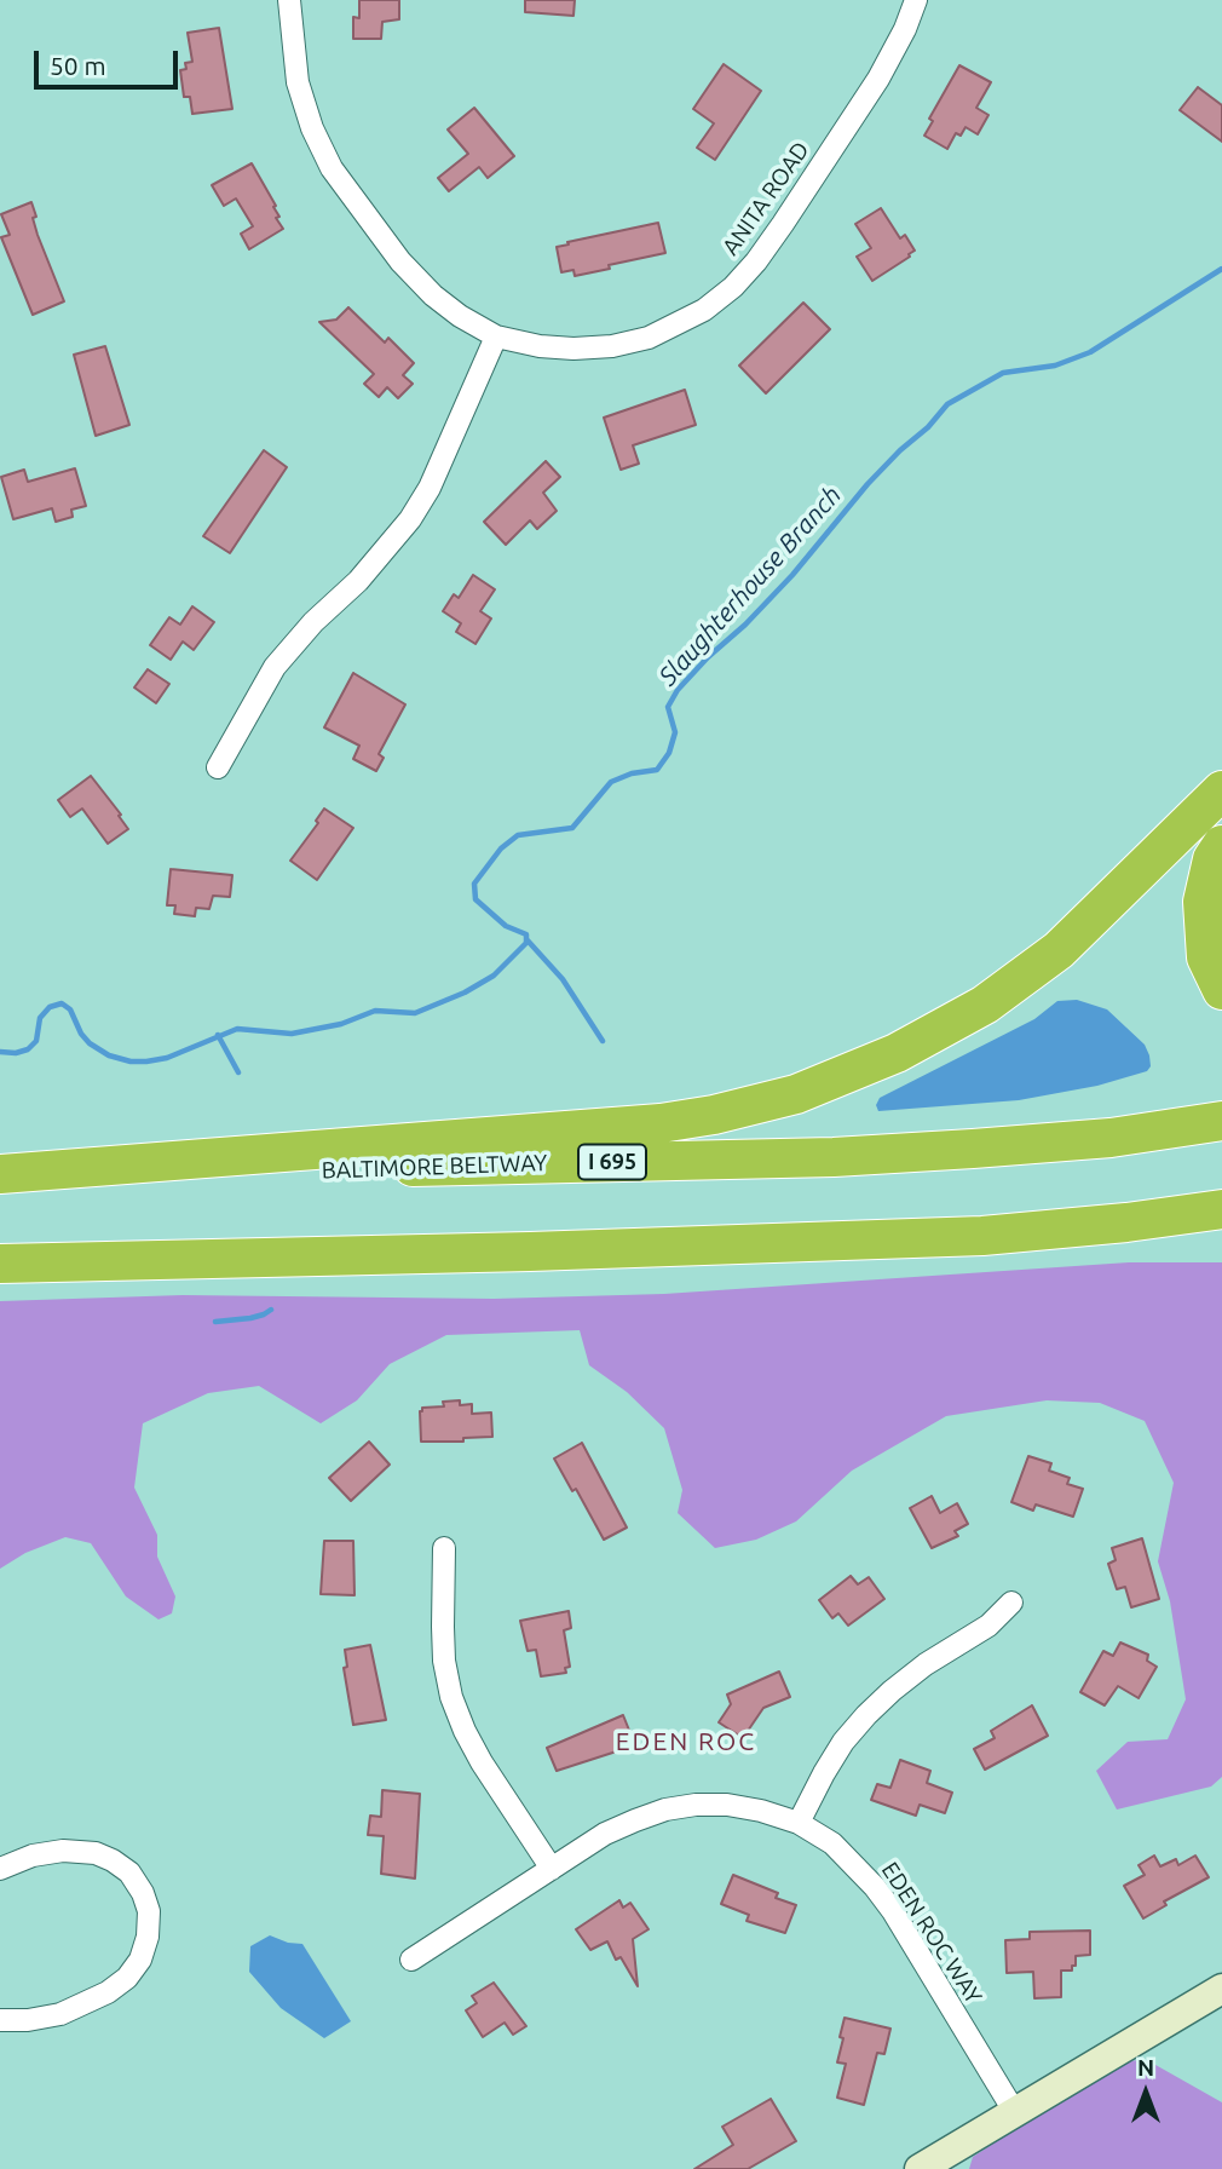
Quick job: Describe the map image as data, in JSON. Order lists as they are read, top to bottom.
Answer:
{
  "streets": {
    "highway": ["I 695", "BALTIMORE BELTWAY"],
    "street": ["ANITA ROAD", "EDEN ROC WAY"]
  },
  "districts": ["EDEN ROC"],
  "water": ["Slaughterhouse Branch"],
  "scale_bar": "50 m",
  "north": "top"
}
